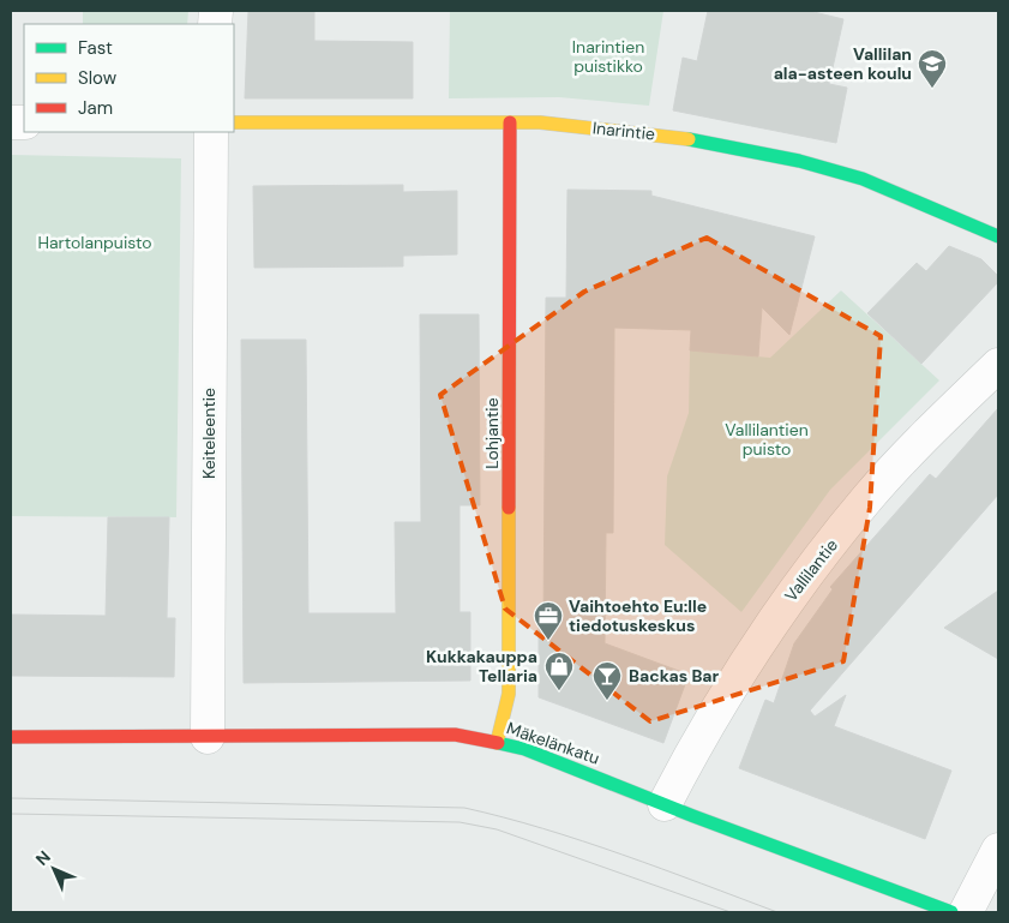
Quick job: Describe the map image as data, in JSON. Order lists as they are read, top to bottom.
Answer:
{
  "streets": {
    "street": [
      "Inarintie",
      "Keiteleentie",
      "Lohjantie",
      "Vallilantie",
      "Mäkelänkatu"
    ]
  },
  "crossings": [
    ["Inarintie", "Lohjantie"],
    ["Keiteleentie", "Mäkelänkatu"],
    ["Lohjantie", "Mäkelänkatu"],
    ["Vallilantie", "Mäkelänkatu"]
  ],
  "parks": ["Inarintien puistikko", "Hartolanpuisto", "Vallilantien puisto"],
  "places": {
    "school or university": ["Vallilan ala-asteen koulu"],
    "office": ["Vaihtoehto Eu:lle tiedotuskeskus"],
    "shop": ["Kukkakauppa Tellaria"],
    "bar": ["Backas Bar"]
  },
  "legend": ["Fast", "Slow", "Jam"],
  "north": "top left"
}
